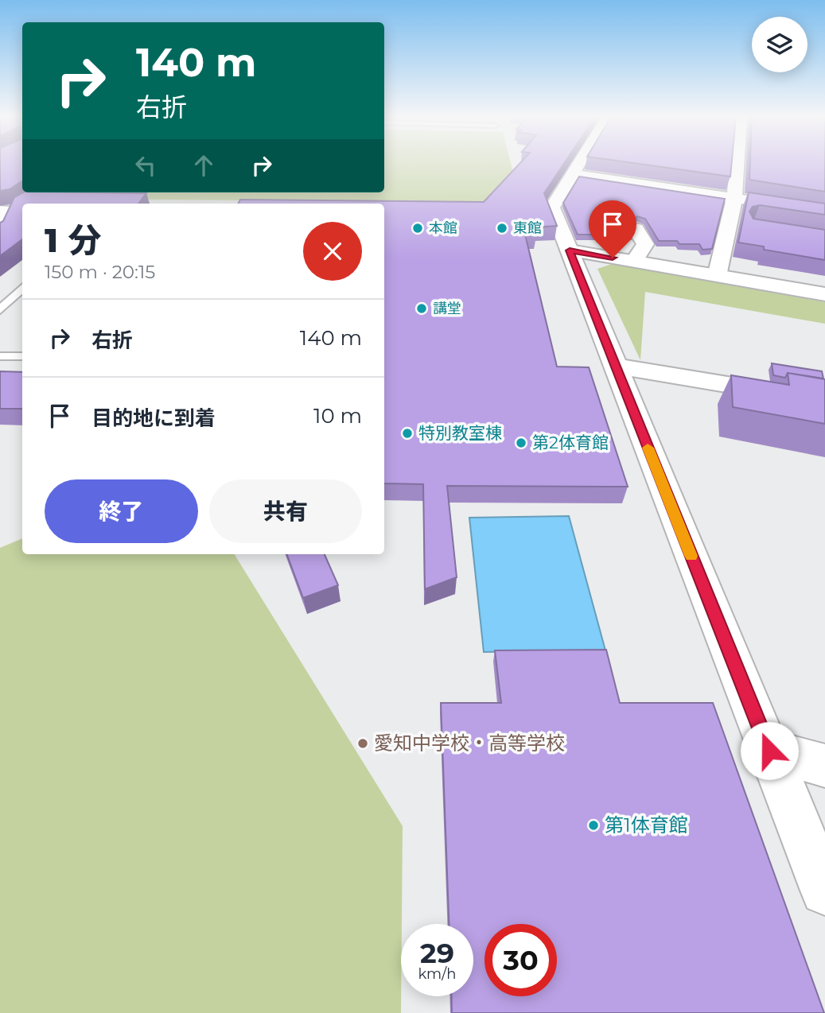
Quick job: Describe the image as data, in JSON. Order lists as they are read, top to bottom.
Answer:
{
  "places": [
    "本館",
    "東館",
    "講堂",
    "特別教室棟",
    "第2体育館",
    "愛知中学校・高等学校",
    "第1体育館"
  ],
  "page": {
    "turn": ["140 m", "右折"],
    "heading": ["1 分", "150 m · 20:15"],
    "list": [
      {
        "name": "右折",
        "value": "140 m"
      },
      {
        "name": "目的地に到着",
        "value": "10 m"
      }
    ],
    "buttons": ["終了", "共有"],
    "speed": "29 km/h",
    "limit": "30"
  }
}
